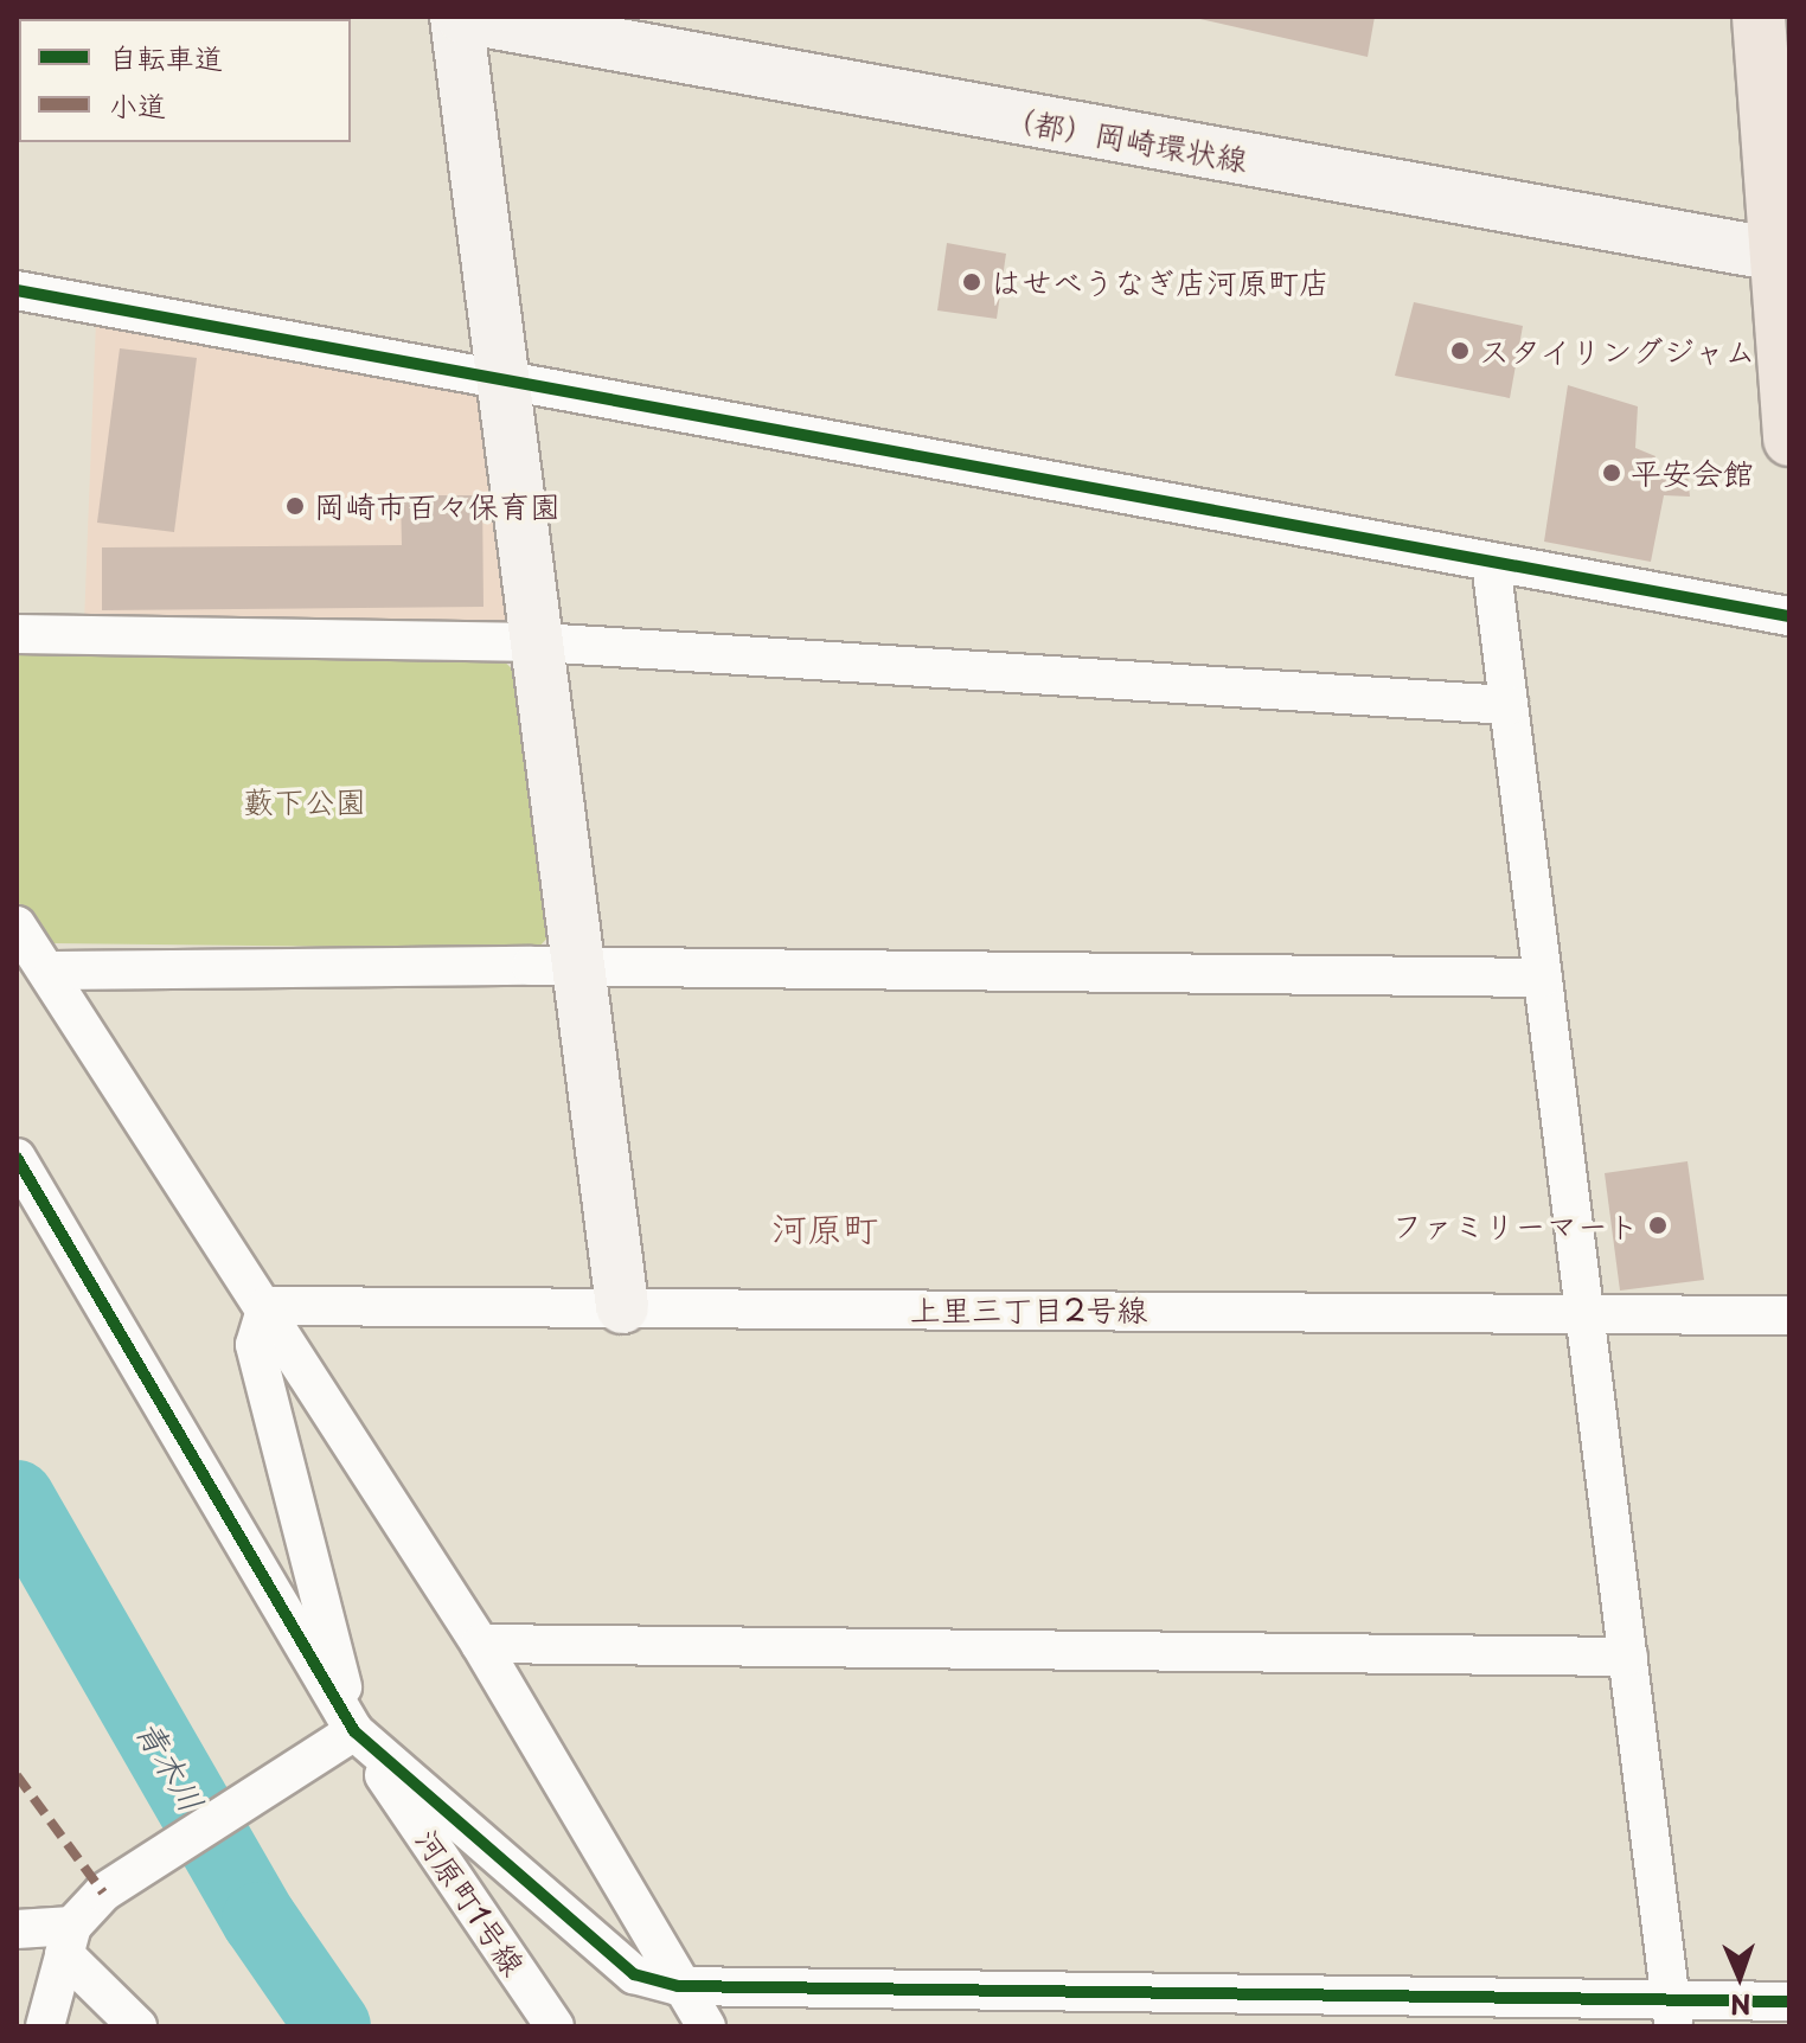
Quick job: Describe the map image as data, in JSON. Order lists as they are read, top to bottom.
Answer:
{
  "streets": {
    "street": ["（都）岡崎環状線", "上里三丁目2号線", "河原町1号線"]
  },
  "districts": ["河原町"],
  "water": ["青木川"],
  "parks": ["藪下公園"],
  "places": [
    "はせべうなぎ店河原町店",
    "スタイリングジャム",
    "平安会館",
    "岡崎市百々保育園",
    "ファミリーマート"
  ],
  "legend": ["自転車道", "小道"],
  "north": "bottom"
}
